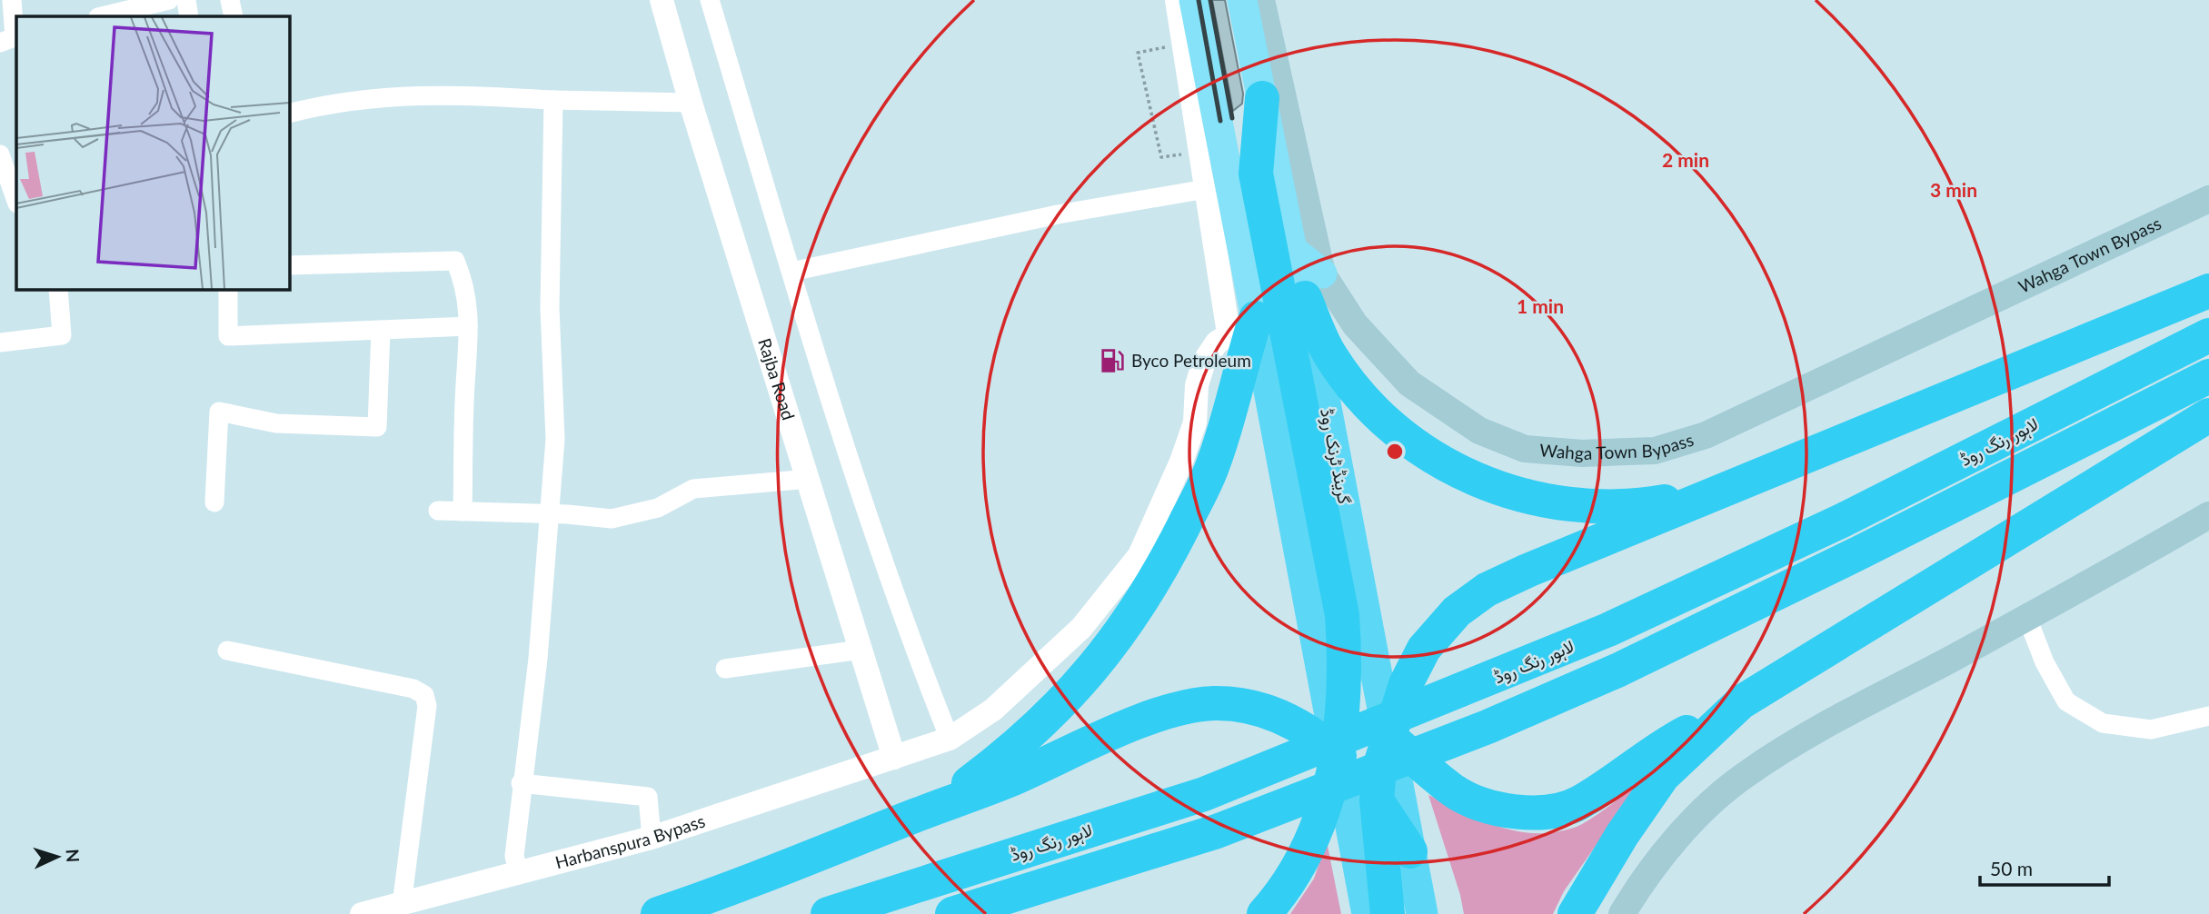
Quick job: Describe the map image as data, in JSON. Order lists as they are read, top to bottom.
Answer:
{
  "streets": {
    "highway": ["لاہور رنگ روڈ", "گرینڈ ٹرنک روڈ"],
    "main road": ["Wahga Town Bypass"],
    "street": ["Rajba Road", "Harbanspura Bypass"]
  },
  "crossings": [
    ["Wahga Town Bypass", "گرینڈ ٹرنک روڈ"],
    ["Rajba Road", "Harbanspura Bypass"]
  ],
  "places": {
    "fuel station": ["Byco Petroleum"]
  },
  "scale_bar": "50 m",
  "north": "right",
  "rings": ["2 min", "3 min", "1 min"]
}
